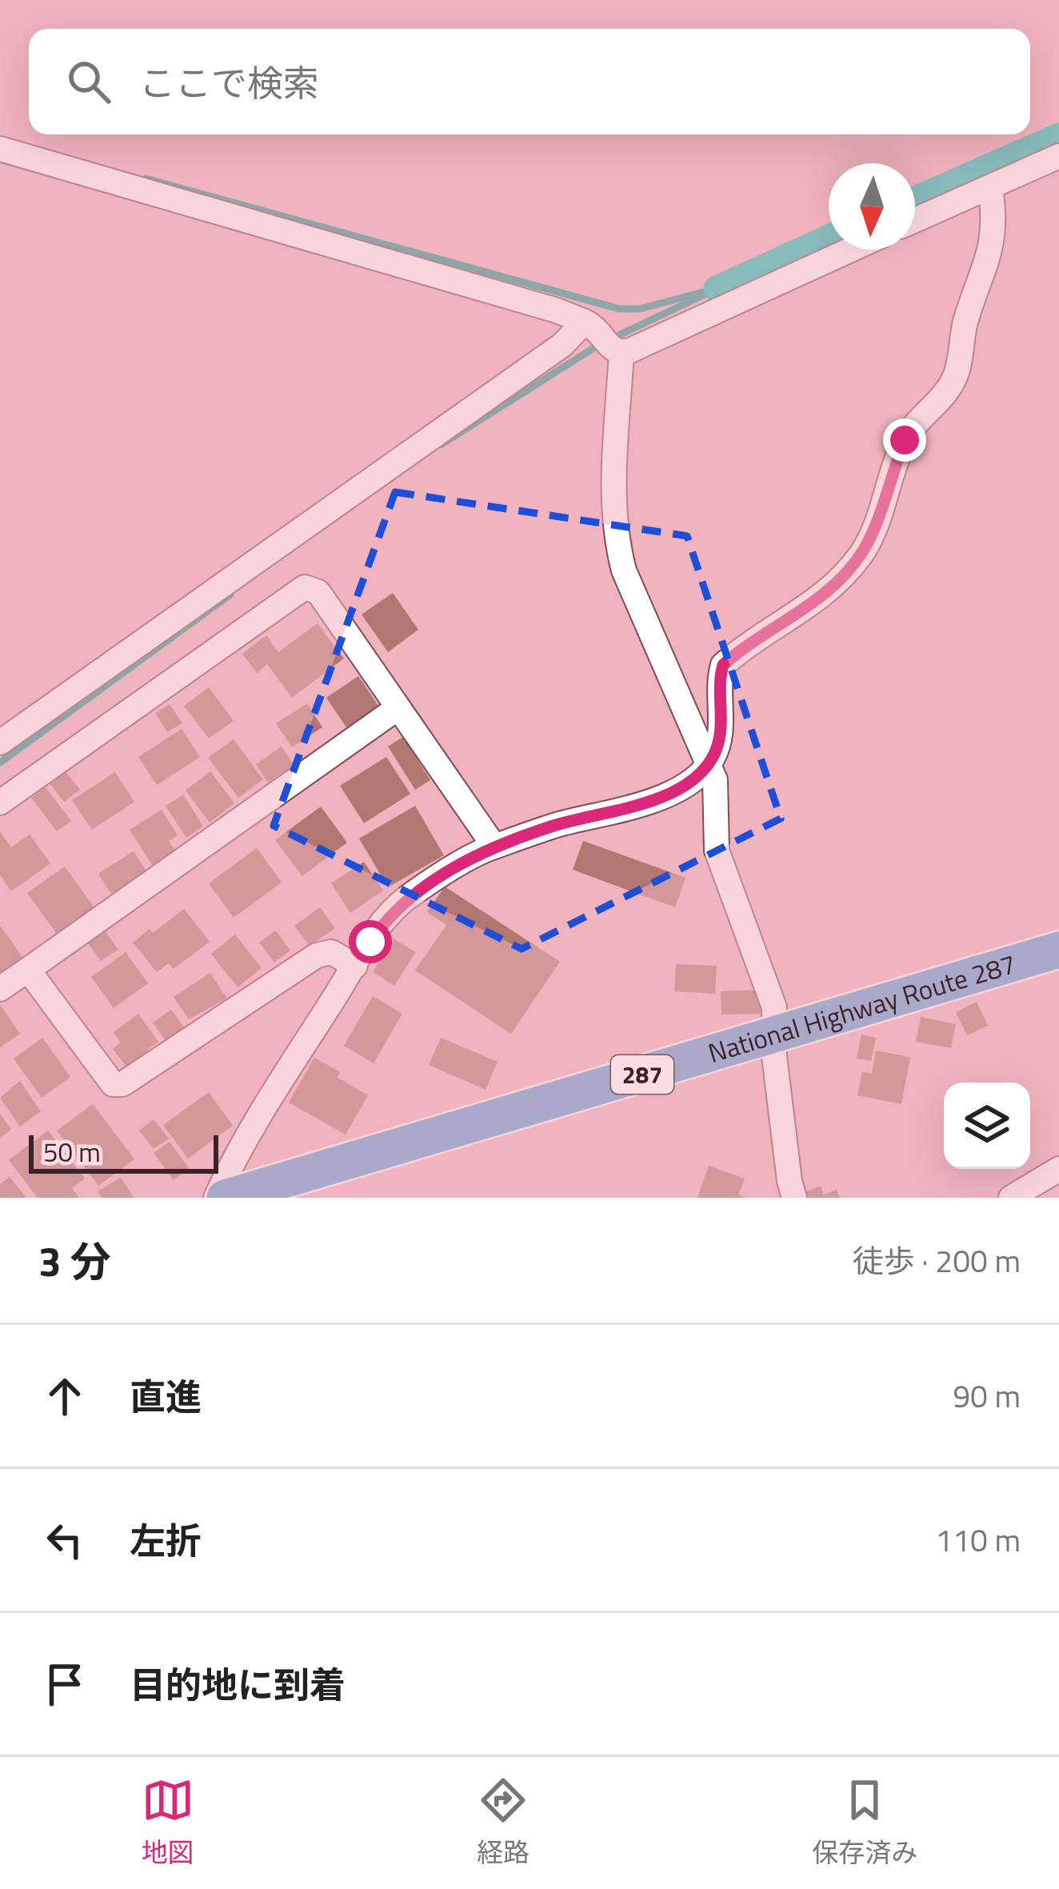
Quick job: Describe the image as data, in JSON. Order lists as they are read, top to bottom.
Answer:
{
  "streets": {
    "highway": ["National Highway Route 287", "287"]
  },
  "scale_bar": "50 m",
  "north": "bottom",
  "page": {
    "search": "ここで検索",
    "scale": "50 m",
    "heading": ["3 分", "徒歩 · 200 m"],
    "list": [
      ["直進", "90 m"],
      ["左折", "110 m"],
      "目的地に到着"
    ],
    "nav": ["地図", "経路", "保存済み"]
  }
}
